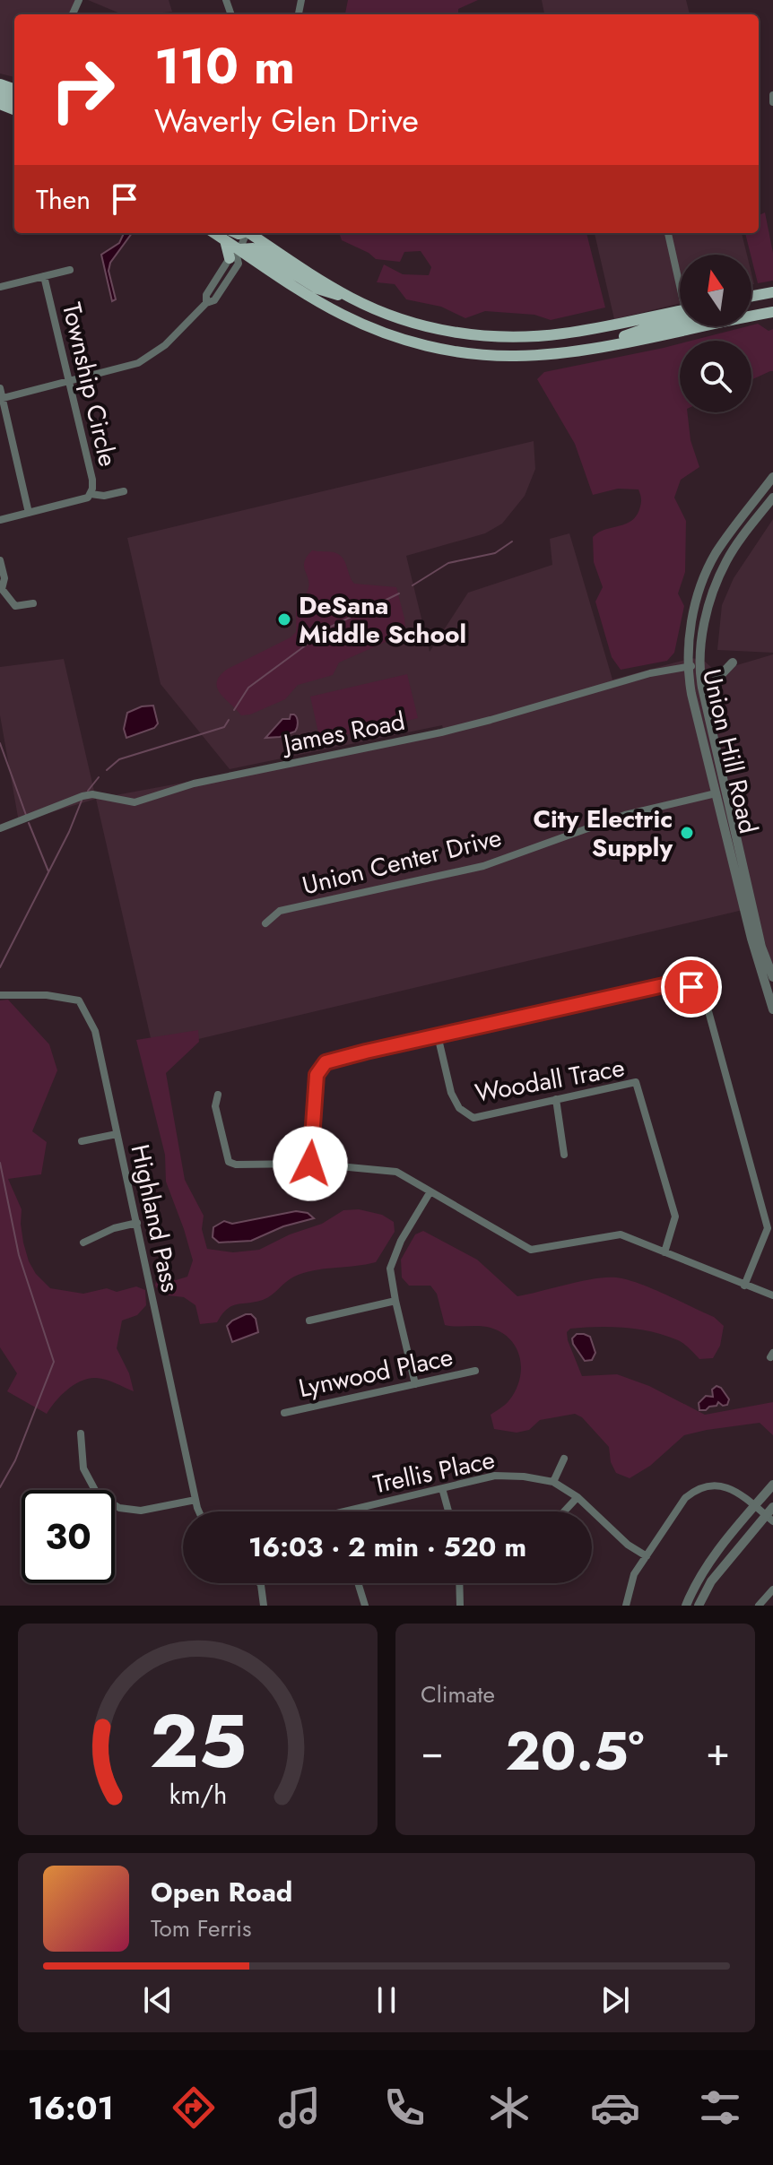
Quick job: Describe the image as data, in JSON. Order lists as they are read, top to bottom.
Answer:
{
  "streets": {
    "street": [
      "Township Circle",
      "James Road",
      "Union Hill Road",
      "Union Center Drive",
      "Woodall Trace",
      "Highland Pass",
      "Lynwood Place",
      "Trellis Place"
    ]
  },
  "crossings": [
    ["James Road", "Union Hill Road"],
    ["Union Hill Road", "Union Center Drive"]
  ],
  "places": ["DeSana Middle School", "City Electric Supply"],
  "north": "top",
  "page": {
    "turn": ["110 m", "Waverly Glen Drive"],
    "then": "Then",
    "limit": "30",
    "trip": "16:03 · 2 min · 520 m",
    "tile": "Climate",
    "heat": ["−", "20.5°", "+"],
    "song": ["Open Road", "Tom Ferris"],
    "tabs": "16:01",
    "gauge": ["25", "km/h"]
  }
}
